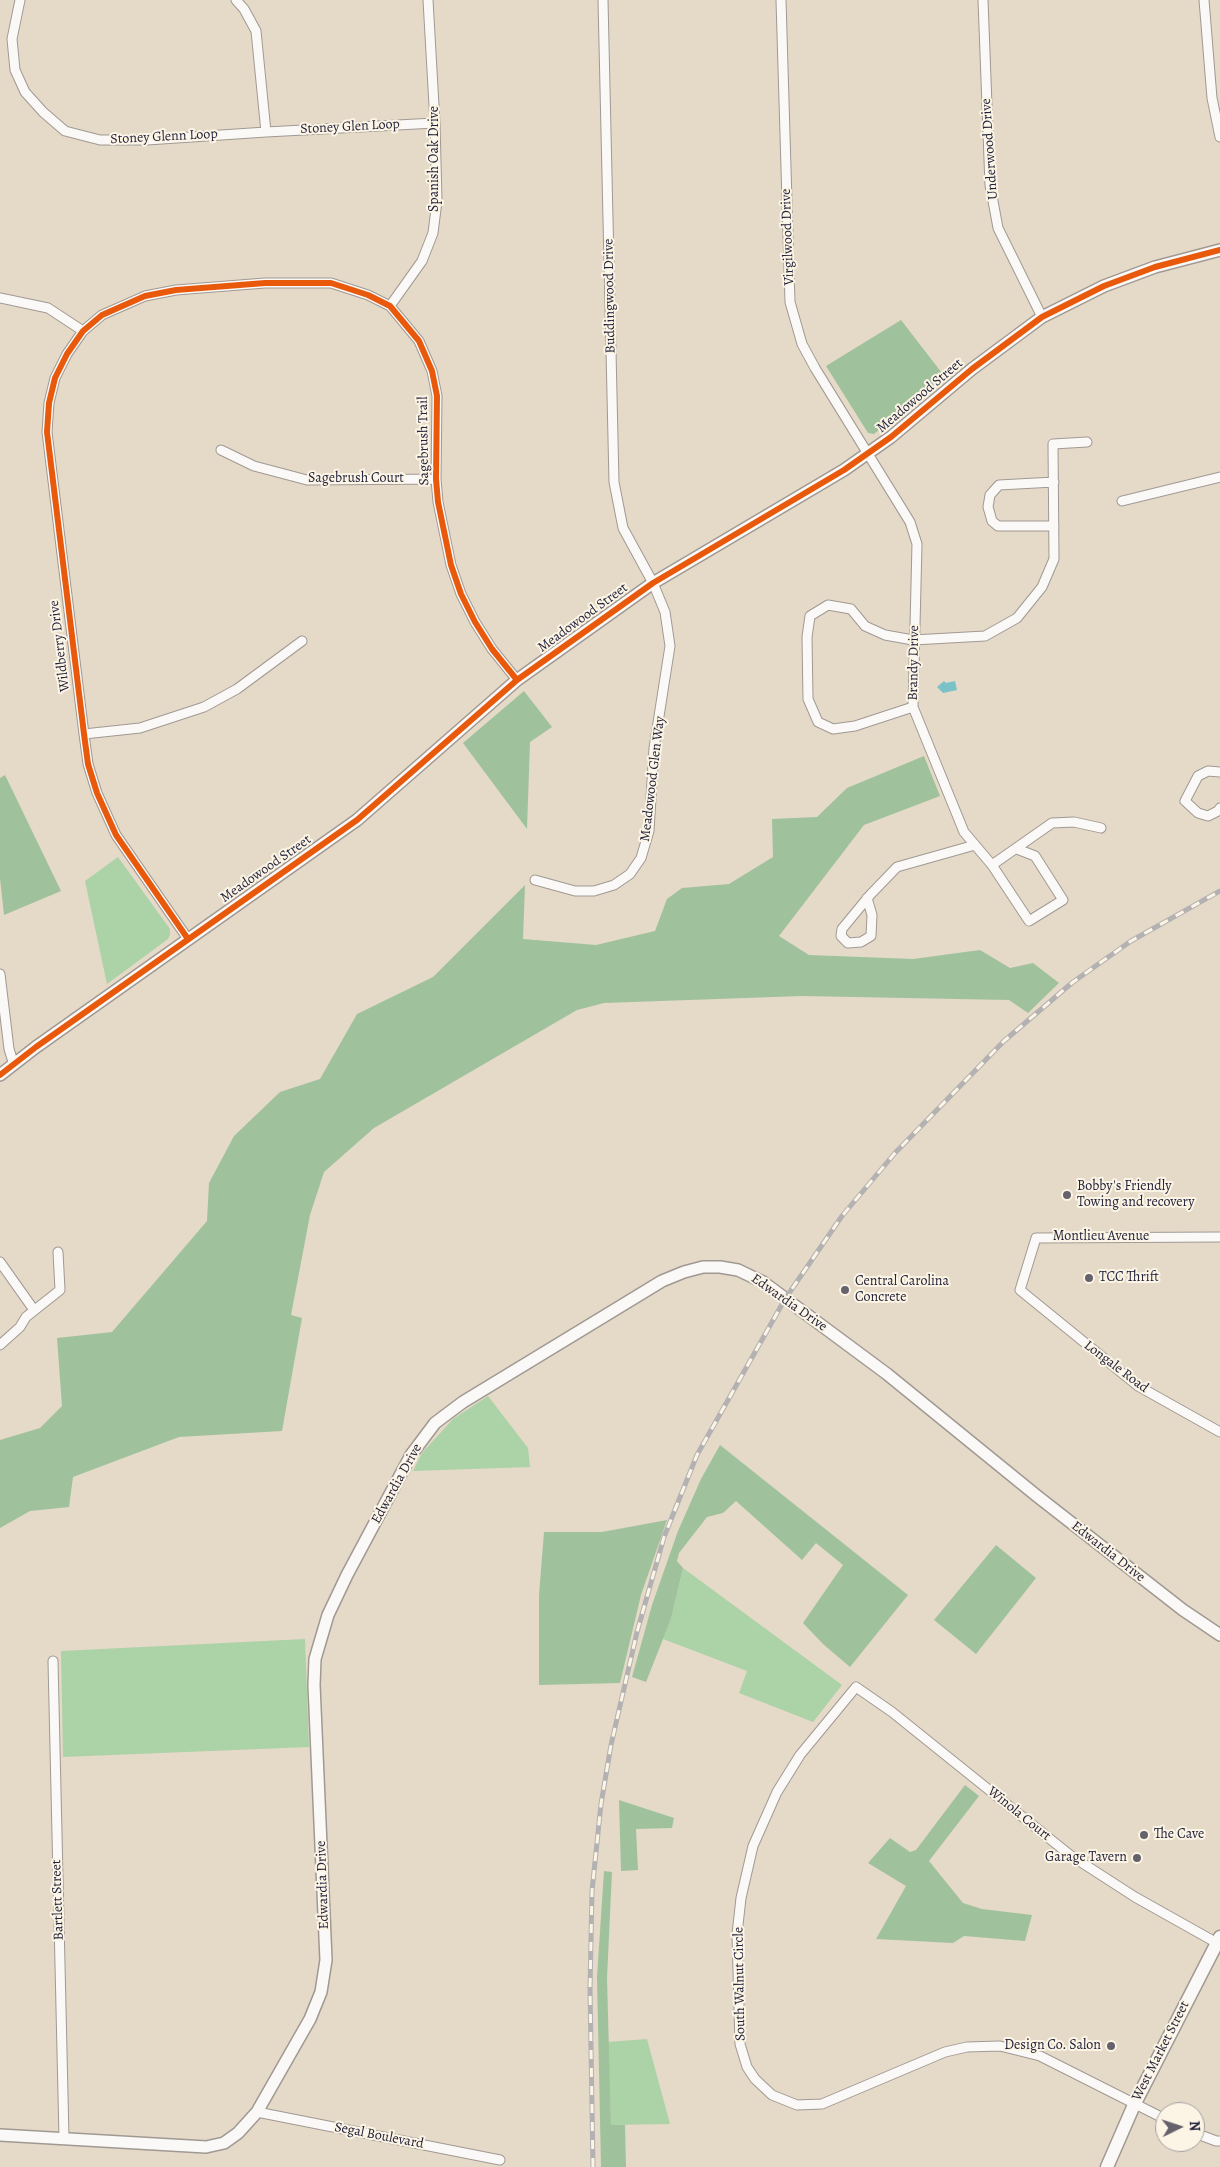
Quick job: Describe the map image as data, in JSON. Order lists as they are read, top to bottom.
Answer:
{
  "streets": {
    "main road": ["Meadowood Street", "Edwardia Drive", "West Market Street"],
    "street": [
      "Stoney Glen Loop",
      "Stoney Glenn Loop",
      "Underwood Drive",
      "Spanish Oak Drive",
      "Virgilwood Drive",
      "Buddingwood Drive",
      "Sagebrush Trail",
      "Sagebrush Court",
      "Wildberry Drive",
      "Brandy Drive",
      "Meadowood Glen Way",
      "Montlieu Avenue",
      "Longale Road",
      "Winola Court",
      "Bartlett Street",
      "South Walnut Circle",
      "Segal Boulevard"
    ]
  },
  "crossings": [
    ["Stoney Glen Loop", "Stoney Glenn Loop"],
    ["Stoney Glen Loop", "Spanish Oak Drive"],
    ["Underwood Drive", "Meadowood Street"],
    ["Spanish Oak Drive", "Sagebrush Trail"],
    ["Virgilwood Drive", "Meadowood Street"],
    ["Virgilwood Drive", "Brandy Drive"],
    ["Buddingwood Drive", "Meadowood Street"],
    ["Buddingwood Drive", "Meadowood Glen Way"],
    ["Meadowood Street", "Sagebrush Trail"],
    ["Meadowood Street", "Wildberry Drive"],
    ["Meadowood Street", "Brandy Drive"],
    ["Meadowood Street", "Meadowood Glen Way"],
    ["Sagebrush Trail", "Sagebrush Court"],
    ["Sagebrush Trail", "Wildberry Drive"],
    ["Montlieu Avenue", "Longale Road"],
    ["Edwardia Drive", "Bartlett Street"],
    ["Edwardia Drive", "Segal Boulevard"],
    ["Winola Court", "South Walnut Circle"],
    ["Winola Court", "West Market Street"],
    ["South Walnut Circle", "West Market Street"]
  ],
  "places": [
    "Bobby's Friendly Towing and recovery",
    "TCC Thrift",
    "Central Carolina Concrete",
    "The Cave",
    "Garage Tavern",
    "Design Co. Salon"
  ],
  "north": "right"
}
